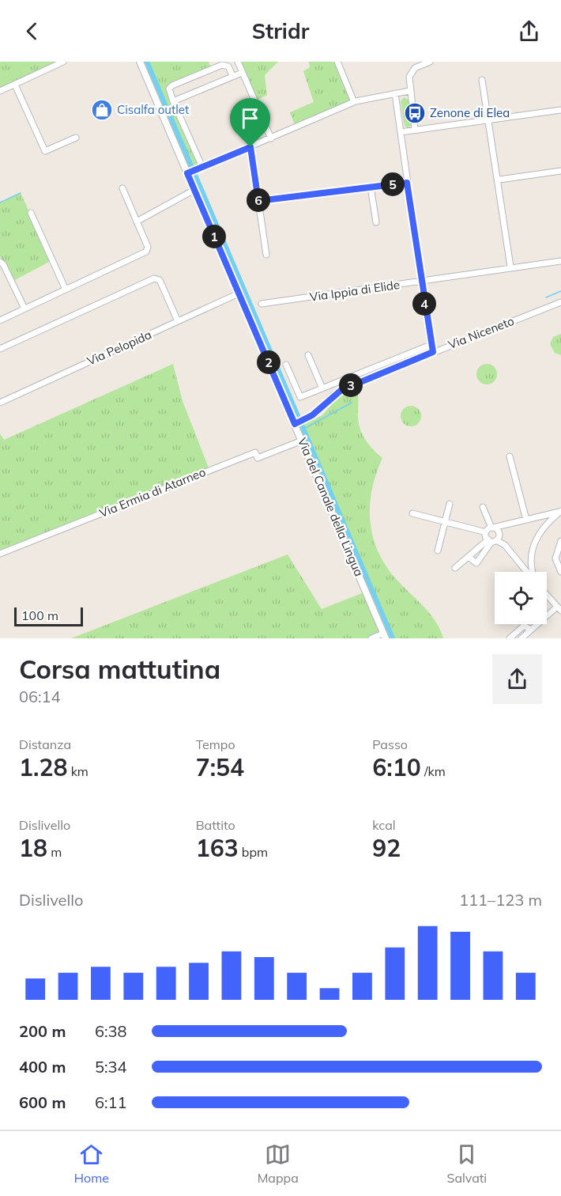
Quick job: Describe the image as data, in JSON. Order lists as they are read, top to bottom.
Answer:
{
  "streets": {
    "street": [
      "Via Ippia di Elide",
      "Via Niceneto",
      "Via Pelopida",
      "Via Ermia di Atarneo",
      "Via del Canale della Lingua"
    ]
  },
  "crossings": [
    ["Via Niceneto", "Via del Canale della Lingua"],
    ["Via Pelopida", "Via del Canale della Lingua"],
    ["Via Ermia di Atarneo", "Via del Canale della Lingua"]
  ],
  "places": {
    "shop": ["Cisalfa outlet"],
    "bus stop": ["Zenone di Elea"]
  },
  "scale_bar": "100 m",
  "page": {
    "header": "Stridr",
    "pins": [
      "5",
      "6",
      "1",
      "4",
      "2",
      "3"
    ],
    "scale": "100 m",
    "heading": ["Corsa mattutina", "06:14"],
    "stats": [
      ["Distanza", "1.28 km"],
      ["Tempo", "7:54"],
      ["Passo", "6:10 /km"],
      ["Dislivello", "18 m"],
      ["Battito", "163 bpm"],
      ["kcal", "92"]
    ],
    "chart": ["Dislivello", "111–123 m"],
    "list": [
      {
        "name": "200 m",
        "note": "6:38"
      },
      {
        "name": "400 m",
        "note": "5:34"
      },
      {
        "name": "600 m",
        "note": "6:11"
      }
    ],
    "tabs": ["Home", "Mappa", "Salvati"]
  }
}
